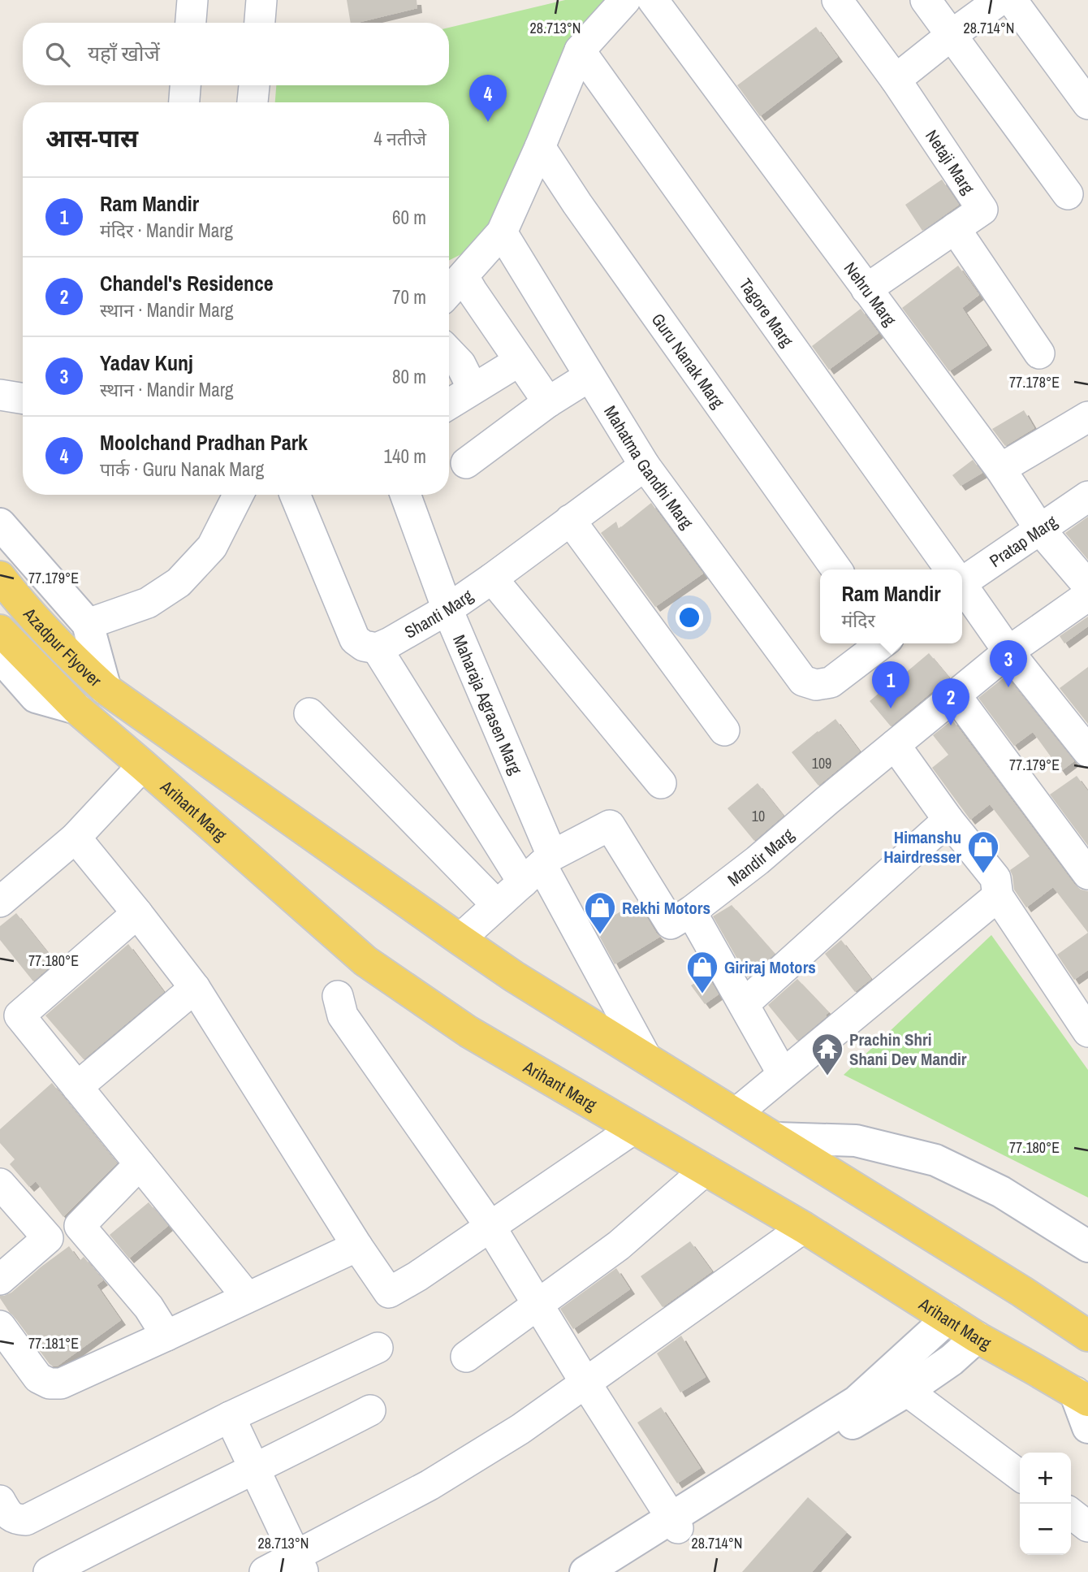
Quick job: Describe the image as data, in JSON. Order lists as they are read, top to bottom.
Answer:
{
  "streets": {
    "main road": ["Azadpur Flyover", "Arihant Marg"],
    "street": [
      "Netaji Marg",
      "Nehru Marg",
      "Tagore Marg",
      "Guru Nanak Marg",
      "Mahatma Gandhi Marg",
      "Pratap Marg",
      "Shanti Marg",
      "Maharaja Agrasen Marg",
      "Mandir Marg"
    ]
  },
  "crossings": [
    ["Netaji Marg", "Nehru Marg"],
    ["Nehru Marg", "Pratap Marg"],
    ["Tagore Marg", "Mandir Marg"],
    ["Mahatma Gandhi Marg", "Shanti Marg"],
    ["Shanti Marg", "Maharaja Agrasen Marg"],
    ["Azadpur Flyover", "Arihant Marg"],
    ["Maharaja Agrasen Marg", "Mandir Marg"]
  ],
  "places": {
    "shop": ["Himanshu Hairdresser", "Rekhi Motors", "Giriraj Motors"],
    "temple": ["Prachin Shri Shani Dev Mandir"]
  },
  "house_numbers": ["109", "10"],
  "page": {
    "search": "यहाँ खोजें",
    "pins": [
      "4",
      "3",
      "1",
      "2"
    ],
    "heading": ["आस-पास", "4 नतीजे"],
    "list": [
      {
        "mark": "1",
        "name": "Ram Mandir",
        "note": "मंदिर · Mandir Marg",
        "value": "60 m"
      },
      {
        "mark": "2",
        "name": "Chandel's Residence",
        "note": "स्थान · Mandir Marg",
        "value": "70 m"
      },
      {
        "mark": "3",
        "name": "Yadav Kunj",
        "note": "स्थान · Mandir Marg",
        "value": "80 m"
      },
      {
        "mark": "4",
        "name": "Moolchand Pradhan Park",
        "note": "पार्क · Guru Nanak Marg",
        "value": "140 m"
      }
    ],
    "popup": ["Ram Mandir", "मंदिर"],
    "map_buttons": ["+", "−"]
  },
  "coordinates": [
    "28.713°N",
    "28.714°N",
    "77.178°E",
    "77.179°E",
    "77.180°E",
    "77.181°E"
  ]
}
